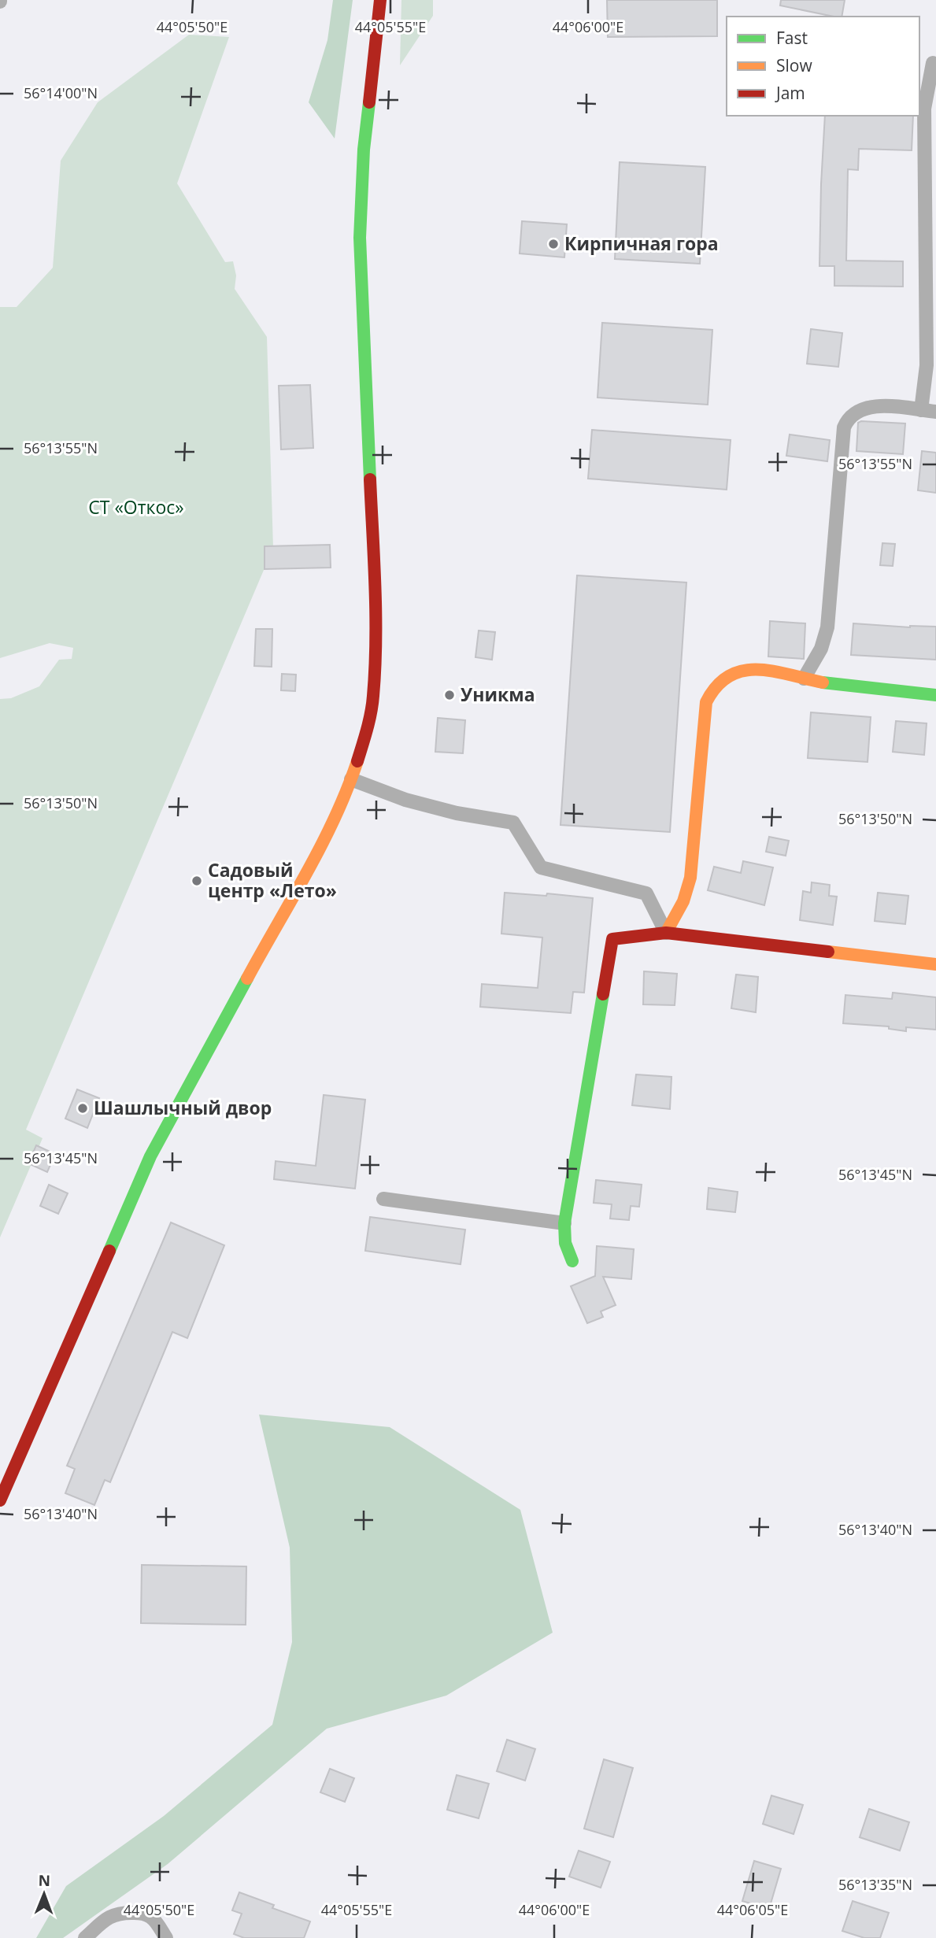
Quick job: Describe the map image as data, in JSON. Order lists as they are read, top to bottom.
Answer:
{
  "parks": ["СТ «Откос»"],
  "places": [
    "Кирпичная гора",
    "Уникма",
    "Садовый центр «Лето»",
    "Шашлычный двор"
  ],
  "legend": ["Fast", "Slow", "Jam"],
  "north": "top",
  "coordinates": [
    "44°05'50\"E",
    "44°05'55\"E",
    "44°06'00\"E",
    "56°14'00\"N",
    "56°13'55\"N",
    "56°13'50\"N",
    "56°13'45\"N",
    "56°13'40\"N",
    "56°13'35\"N",
    "44°06'05\"E"
  ]
}
